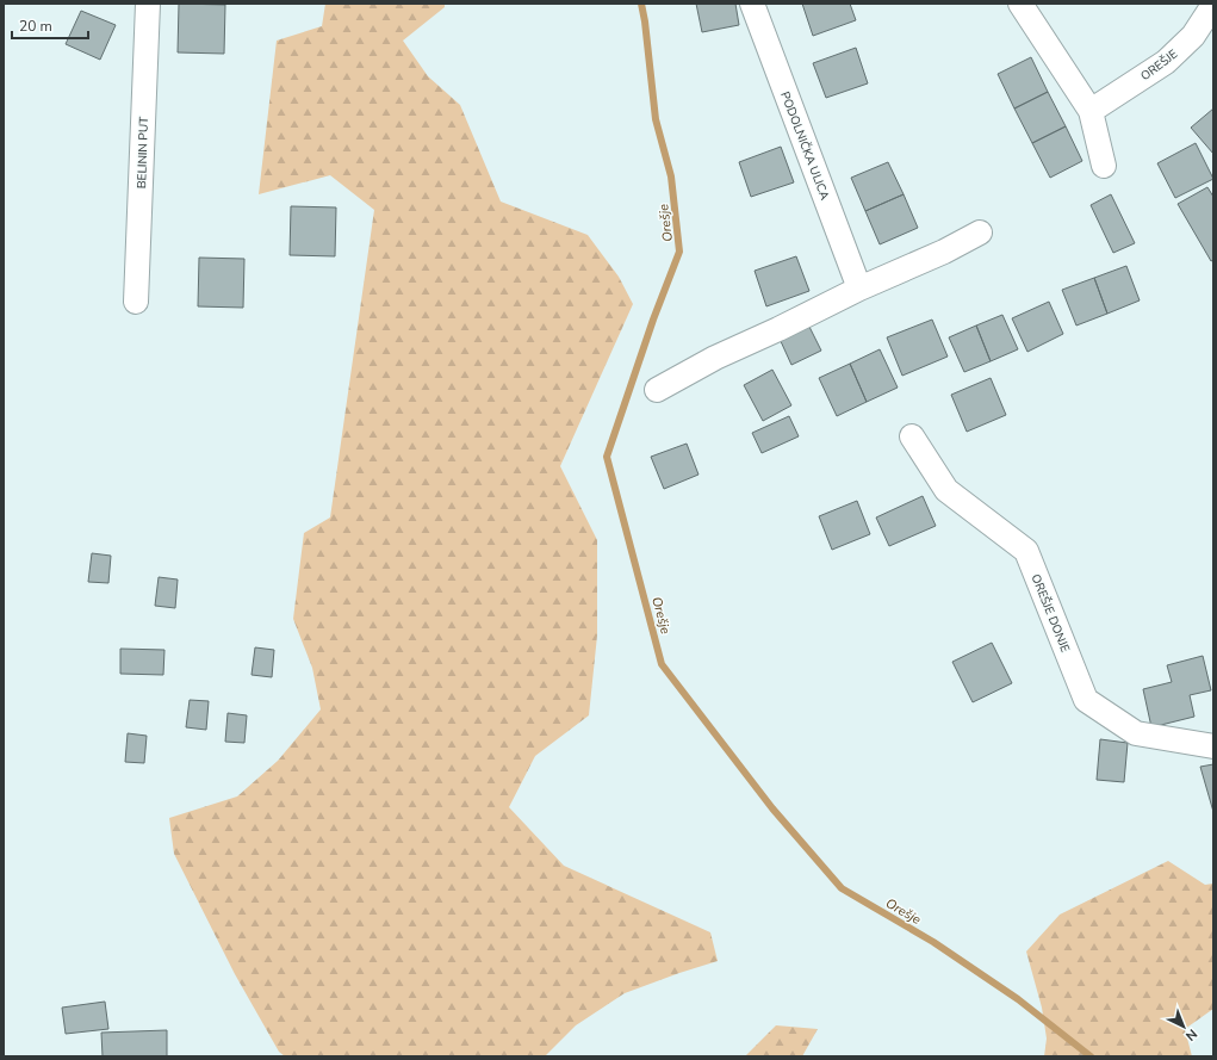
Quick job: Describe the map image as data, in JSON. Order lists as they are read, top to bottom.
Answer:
{
  "streets": {
    "street": [
      "OREŠJE",
      "PODOLNIČKA ULICA",
      "BELININ PUT",
      "OREŠJE DONJE"
    ]
  },
  "water": ["Orešje"],
  "scale_bar": "20 m",
  "north": "bottom right"
}
